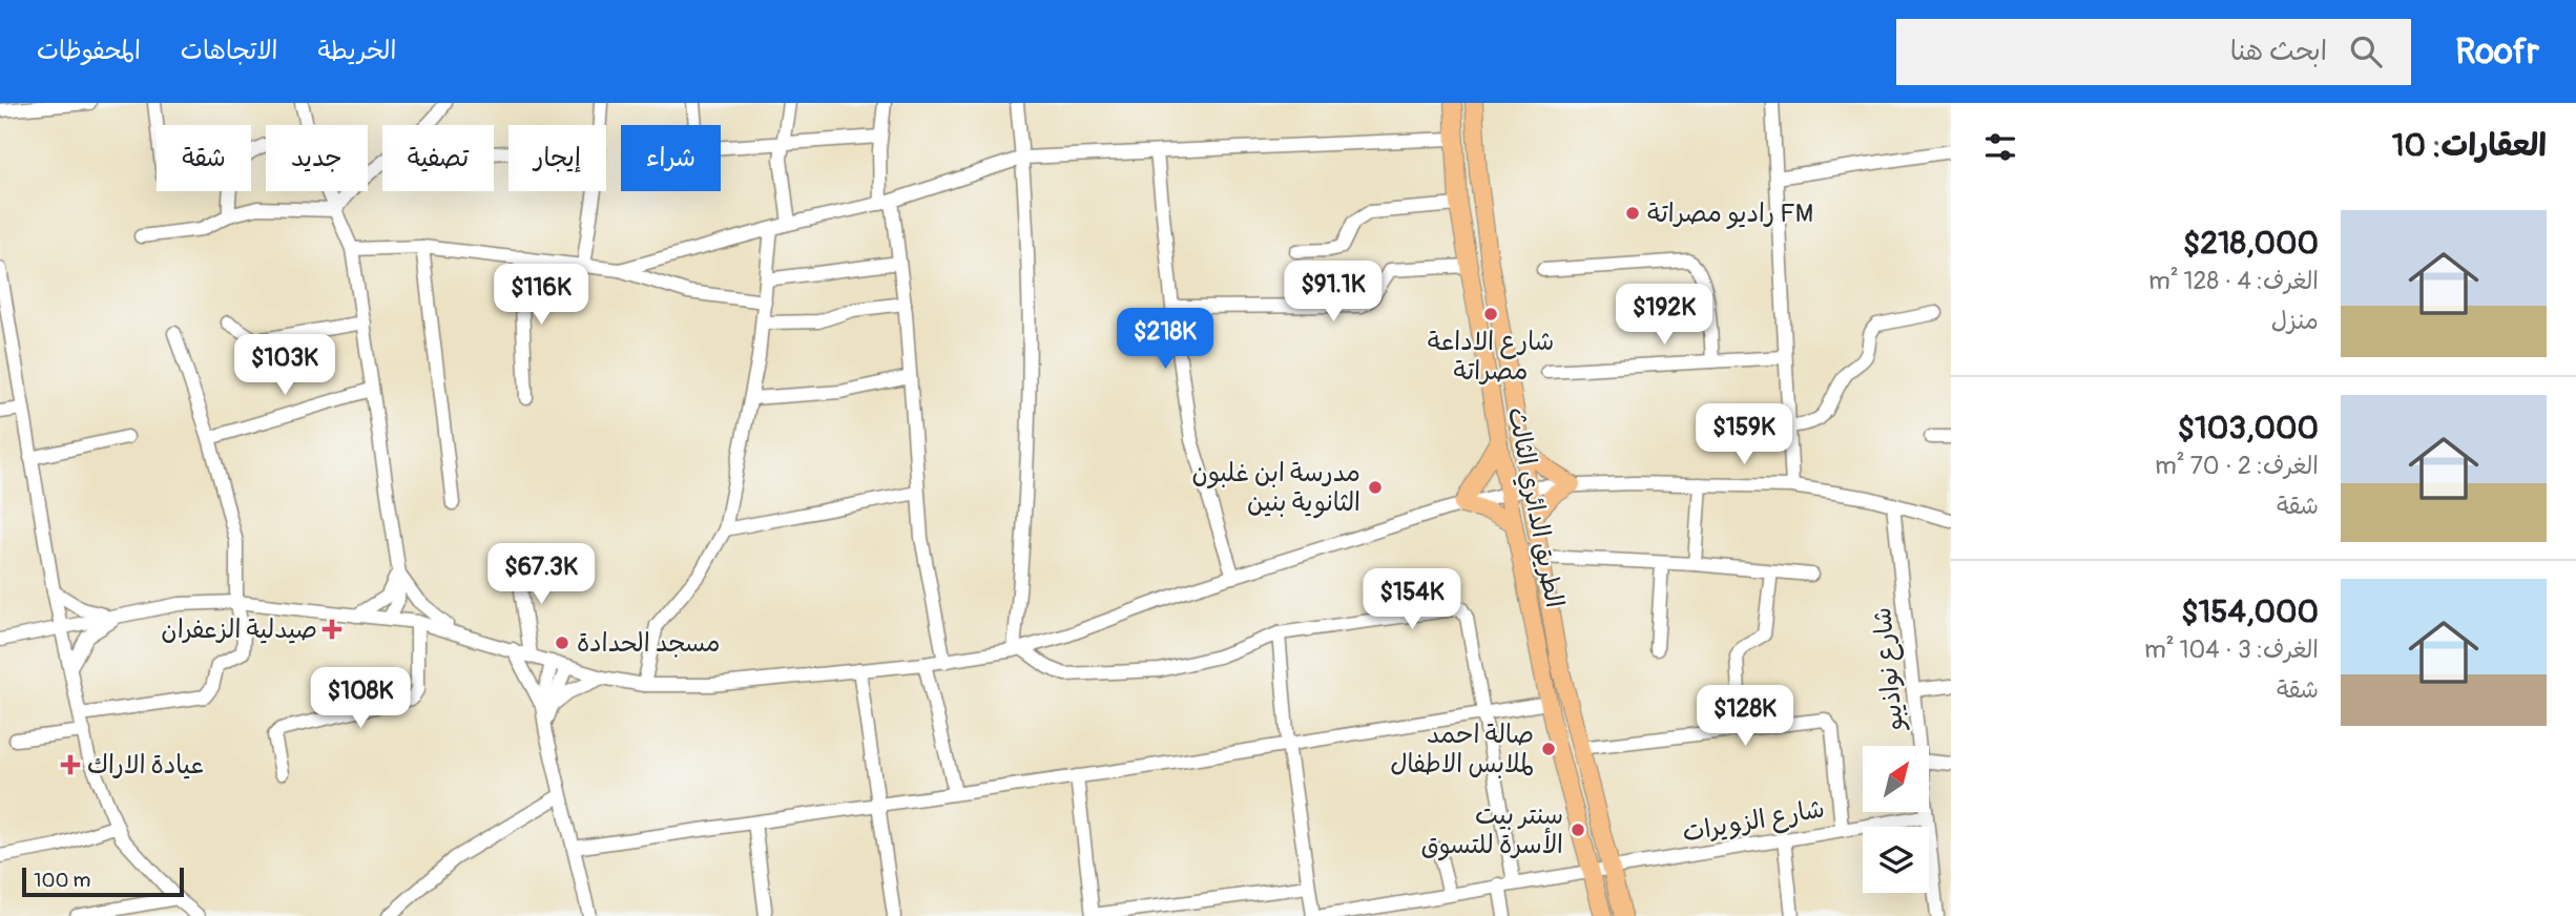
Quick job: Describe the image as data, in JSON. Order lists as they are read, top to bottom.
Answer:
{
  "streets": {
    "main road": ["الطريق الدائري الثالث"],
    "street": ["شارع نواذيبو", "شارع الزويرات"]
  },
  "crossings": [
    ["الطريق الدائري الثالث", "شارع الزويرات"],
    ["شارع نواذيبو", "شارع الزويرات"]
  ],
  "places": {
    "other": [
      "راديو مصراتة FM",
      "شارع الاداعة مصراتة",
      "مدرسة ابن غلبون الثانوية بنين",
      "مسجد الحدادة",
      "صالة احمد لملابس الاطفال",
      "سنتر بيت الأسرة للتسوق"
    ],
    "health": ["صيدلية الزعفران", "عيادة الاراك"]
  },
  "scale_bar": "100 m",
  "north": "top right",
  "page": {
    "header": "Roofr",
    "search": "ابحث هنا",
    "nav": ["الخريطة", "الاتجاهات", "المحفوظات"],
    "heading": "العقارات: 10",
    "chip": [
      "شراء",
      "إيجار",
      "تصفية",
      "جديد",
      "شقة"
    ],
    "list": [
      {
        "name": "$218,000",
        "note": "الغرف: 4 · 128 m² · منزل"
      },
      {
        "name": "$103,000",
        "note": "الغرف: 2 · 70 m² · شقة"
      },
      {
        "name": "$154,000",
        "note": "الغرف: 3 · 104 m² · شقة"
      }
    ],
    "price": [
      "$91.1K",
      "$116K",
      "$192K",
      "$218K",
      "$103K",
      "$159K",
      "$67.3K",
      "$154K",
      "$108K",
      "$128K"
    ],
    "scale": "100 m"
  }
}
